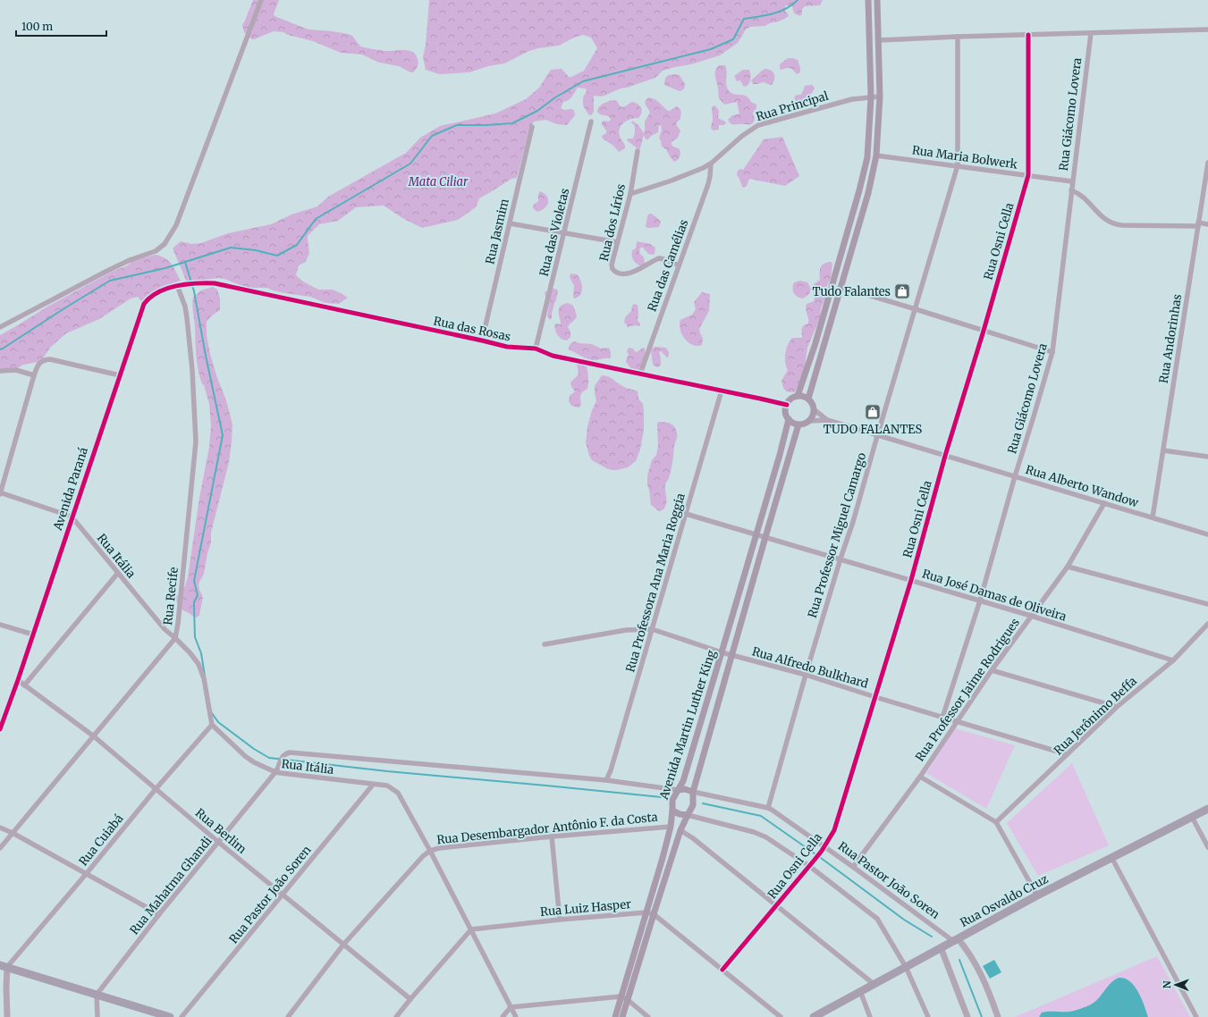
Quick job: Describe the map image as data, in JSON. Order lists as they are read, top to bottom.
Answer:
{
  "streets": {
    "highway": ["Rua Osvaldo Cruz"],
    "main road": ["Avenida Martin Luther King"],
    "street": [
      "Rua Principal",
      "Rua Giácomo Lovera",
      "Rua Maria Bolwerk",
      "Rua dos Lírios",
      "Rua Jasmim",
      "Rua das Violetas",
      "Rua Osni Cella",
      "Rua das Camélias",
      "Rua das Rosas",
      "Rua Andorinhas",
      "Rua Alberto Wandow",
      "Avenida Paraná",
      "Rua Professor Miguel Camargo",
      "Rua Itália",
      "Rua Professora Ana Maria Roggia",
      "Rua José Damas de Oliveira",
      "Rua Recife",
      "Rua Alfredo Bulkhard",
      "Rua Professor Jaime Rodrigues",
      "Rua Jerônimo Beffa",
      "Rua Desembargador Antônio F. da Costa",
      "Rua Berlim",
      "Rua Cuiabá",
      "Rua Pastor João Soren",
      "Rua Mahatma Ghandi",
      "Rua Luiz Hasper"
    ]
  },
  "crossings": [
    ["Rua Principal", "Rua dos Lírios"],
    ["Rua Principal", "Rua das Camélias"],
    ["Rua Giácomo Lovera", "Rua Maria Bolwerk"],
    ["Rua Giácomo Lovera", "Rua Alberto Wandow"],
    ["Rua Giácomo Lovera", "Rua José Damas de Oliveira"],
    ["Rua Giácomo Lovera", "Rua Alfredo Bulkhard"],
    ["Rua Maria Bolwerk", "Rua Osni Cella"],
    ["Rua Maria Bolwerk", "Rua Professor Miguel Camargo"],
    ["Rua dos Lírios", "Rua das Camélias"],
    ["Rua Jasmim", "Rua das Rosas"],
    ["Rua das Violetas", "Rua das Rosas"],
    ["Rua Osni Cella", "Rua Alberto Wandow"],
    ["Rua Osni Cella", "Rua José Damas de Oliveira"],
    ["Rua Osni Cella", "Rua Alfredo Bulkhard"],
    ["Rua Osni Cella", "Rua Pastor João Soren"],
    ["Rua das Camélias", "Rua das Rosas"],
    ["Rua das Rosas", "Rua Alberto Wandow"],
    ["Rua das Rosas", "Avenida Paraná"],
    ["Rua das Rosas", "Rua Professora Ana Maria Roggia"],
    ["Rua das Rosas", "Avenida Martin Luther King"],
    ["Rua Andorinhas", "Rua Alberto Wandow"],
    ["Rua Alberto Wandow", "Rua Professor Miguel Camargo"],
    ["Rua Alberto Wandow", "Rua Professor Jaime Rodrigues"],
    ["Rua Alberto Wandow", "Avenida Martin Luther King"],
    ["Avenida Paraná", "Rua Itália"],
    ["Avenida Paraná", "Rua Recife"],
    ["Avenida Paraná", "Rua Berlim"],
    ["Rua Professor Miguel Camargo", "Rua José Damas de Oliveira"],
    ["Rua Professor Miguel Camargo", "Rua Alfredo Bulkhard"],
    ["Rua Professor Miguel Camargo", "Rua Pastor João Soren"],
    ["Rua Itália", "Rua Recife"],
    ["Rua Itália", "Rua Desembargador Antônio F. da Costa"],
    ["Rua Itália", "Rua Cuiabá"],
    ["Rua Itália", "Rua Pastor João Soren"],
    ["Rua Itália", "Rua Mahatma Ghandi"],
    ["Rua Itália", "Rua Luiz Hasper"],
    ["Rua Professora Ana Maria Roggia", "Rua José Damas de Oliveira"],
    ["Rua Professora Ana Maria Roggia", "Rua Alfredo Bulkhard"],
    ["Rua Professora Ana Maria Roggia", "Rua Mahatma Ghandi"],
    ["Rua José Damas de Oliveira", "Rua Professor Jaime Rodrigues"],
    ["Rua José Damas de Oliveira", "Rua Jerônimo Beffa"],
    ["Rua José Damas de Oliveira", "Avenida Martin Luther King"],
    ["Rua Recife", "Rua Berlim"],
    ["Rua Alfredo Bulkhard", "Rua Professor Jaime Rodrigues"],
    ["Rua Alfredo Bulkhard", "Rua Jerônimo Beffa"],
    ["Rua Alfredo Bulkhard", "Avenida Martin Luther King"],
    ["Rua Professor Jaime Rodrigues", "Rua Pastor João Soren"],
    ["Avenida Martin Luther King", "Rua Desembargador Antônio F. da Costa"],
    ["Avenida Martin Luther King", "Rua Pastor João Soren"],
    ["Avenida Martin Luther King", "Rua Luiz Hasper"],
    ["Rua Desembargador Antônio F. da Costa", "Rua Berlim"],
    ["Rua Berlim", "Rua Cuiabá"],
    ["Rua Berlim", "Rua Pastor João Soren"],
    ["Rua Berlim", "Rua Mahatma Ghandi"],
    ["Rua Pastor João Soren", "Rua Osvaldo Cruz"]
  ],
  "parks": ["Mata Ciliar"],
  "places": {
    "shop": ["Tudo Falantes", "TUDO FALANTES"]
  },
  "scale_bar": "100 m",
  "north": "left"
}
